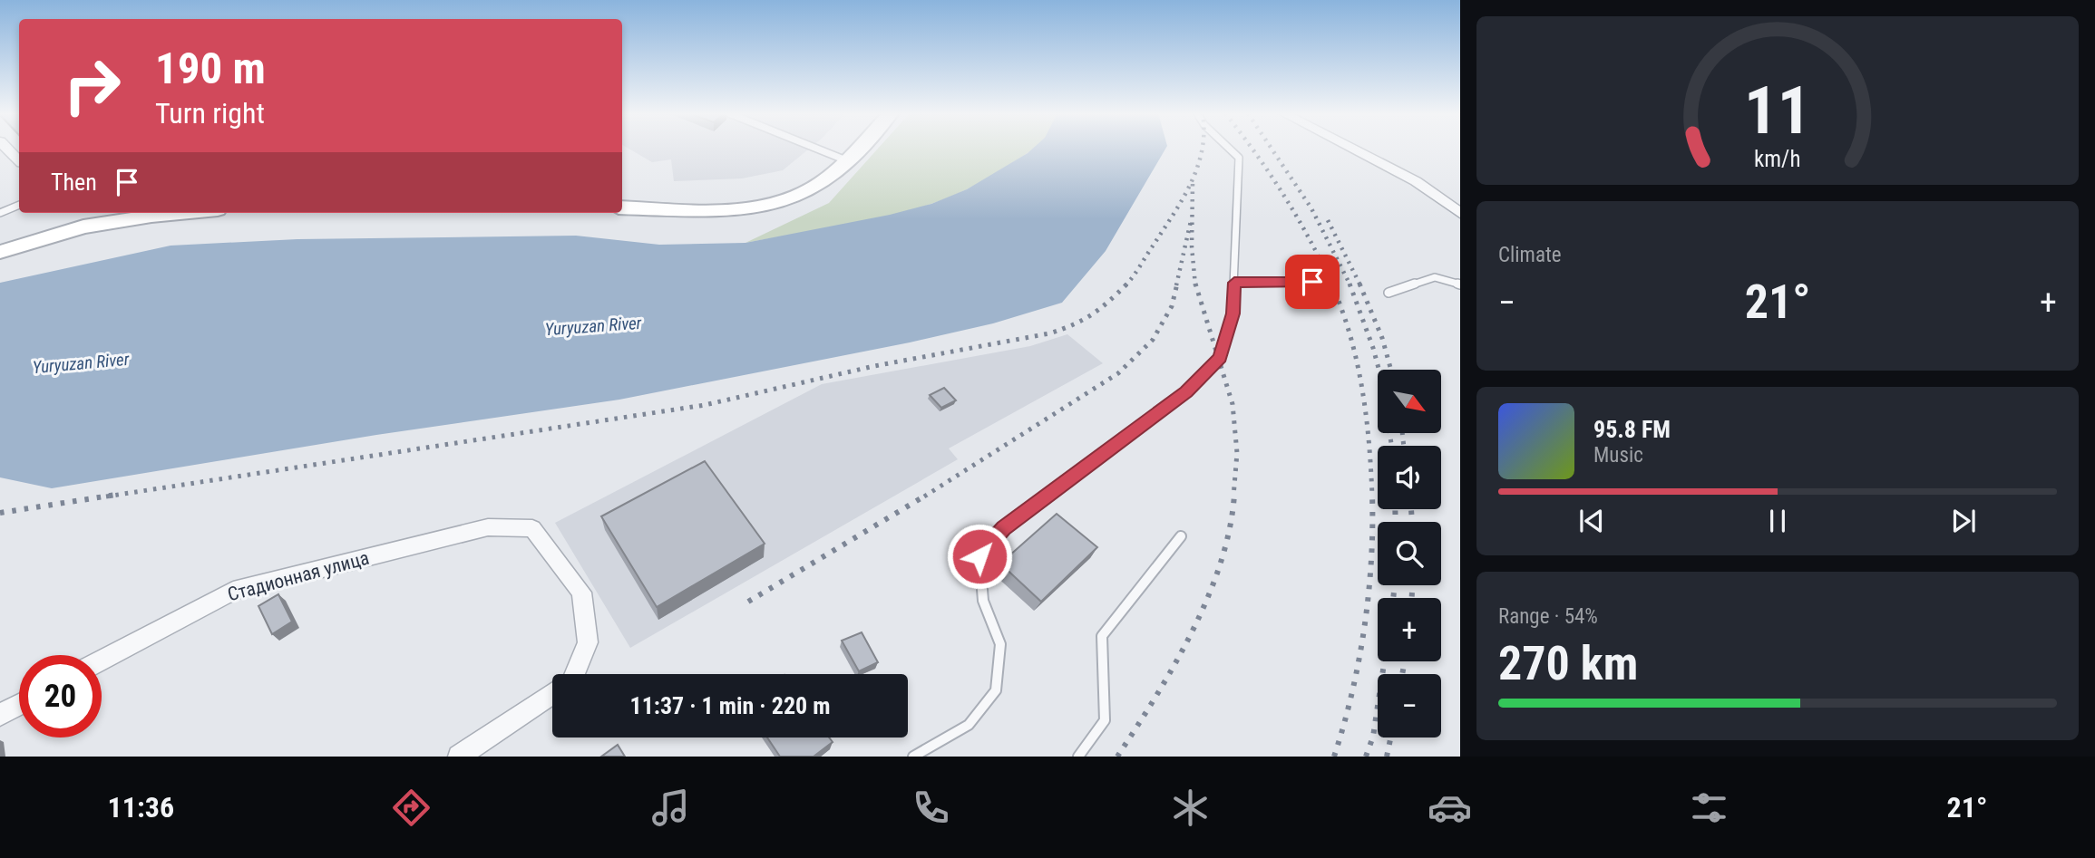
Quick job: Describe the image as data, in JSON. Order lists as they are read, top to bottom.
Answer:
{
  "streets": {
    "street": ["Стадионная улица"]
  },
  "water": ["Yuryuzan River"],
  "north": "bottom right",
  "page": {
    "turn": ["190 m", "Turn right"],
    "then": "Then",
    "tile": [
      "Climate",
      ["Range · 54%", "270 km"]
    ],
    "heat": ["−", "21°", "+"],
    "map_buttons": ["+", "−"],
    "song": ["95.8 FM", "Music"],
    "limit": "20",
    "trip": "11:37 · 1 min · 220 m",
    "tabs": ["11:36", "21°"],
    "gauge": ["11", "km/h"]
  }
}
